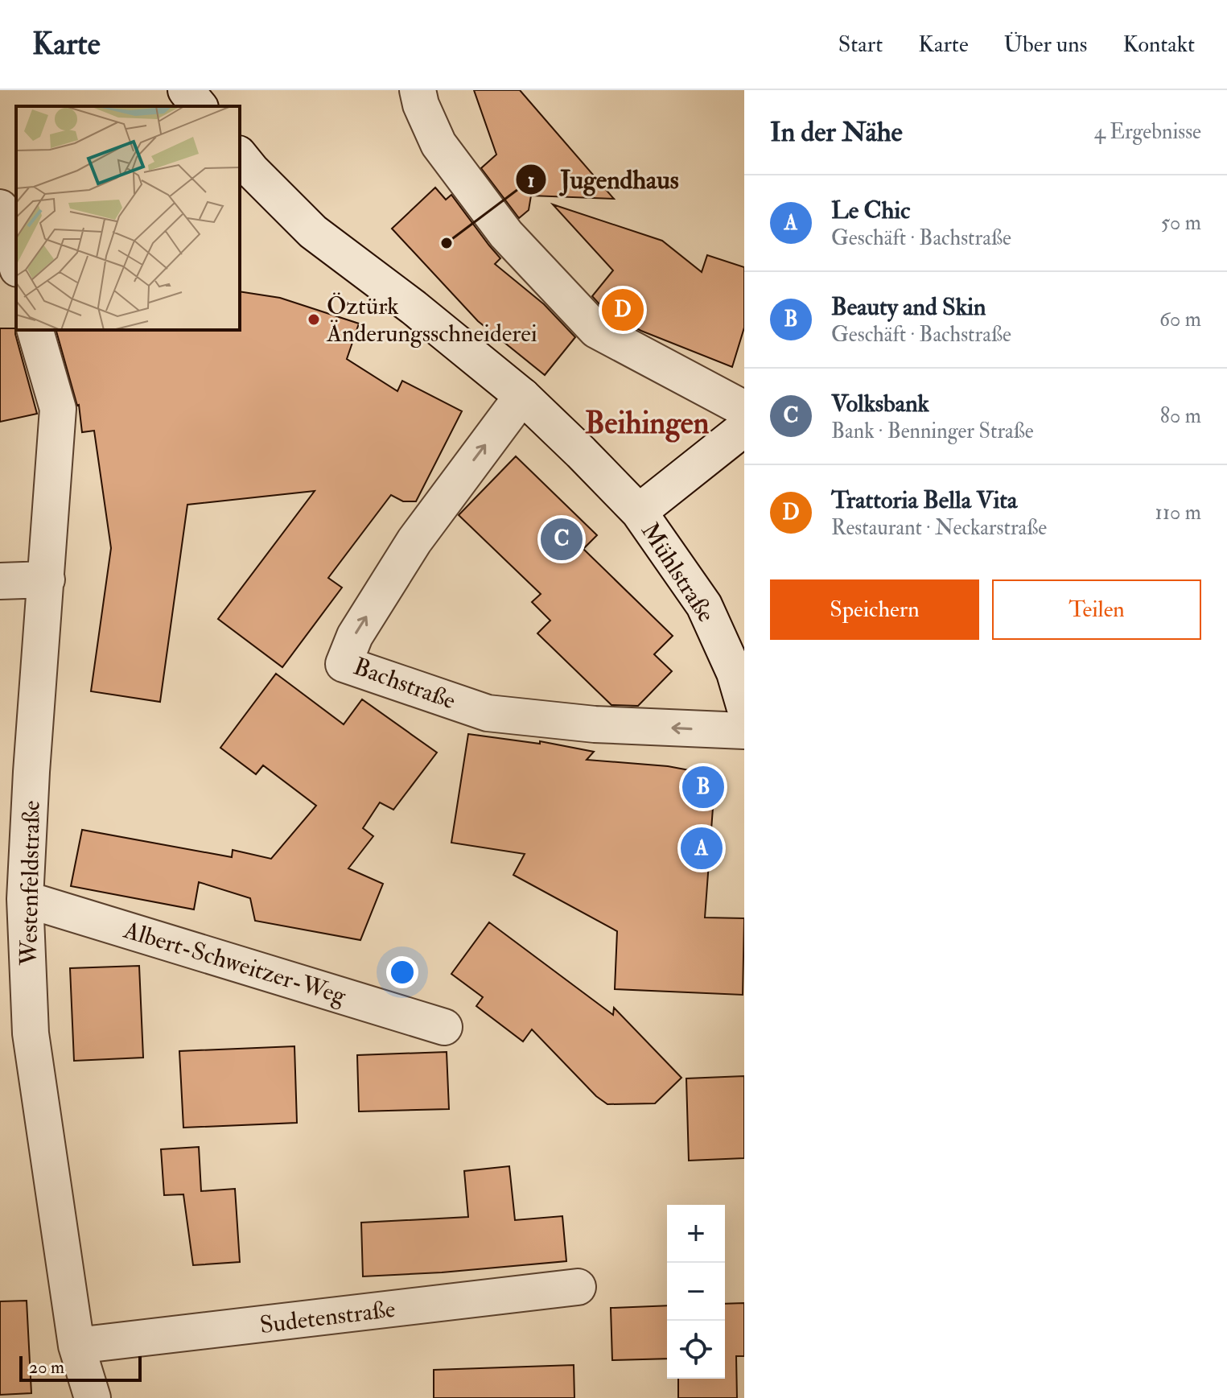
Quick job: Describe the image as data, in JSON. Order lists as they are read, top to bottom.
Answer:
{
  "streets": {
    "street": [
      "Mühlstraße",
      "Bachstraße",
      "Westenfeldstraße",
      "Albert-Schweitzer-Weg",
      "Sudetenstraße"
    ]
  },
  "crossings": [
    ["Mühlstraße", "Bachstraße"],
    ["Westenfeldstraße", "Albert-Schweitzer-Weg"],
    ["Westenfeldstraße", "Sudetenstraße"]
  ],
  "districts": ["Beihingen"],
  "places": ["Jugendhaus", "Öztürk Änderungsschneiderei"],
  "scale_bar": "20 m",
  "page": {
    "header": "Karte",
    "nav": [
      "Start",
      "Karte",
      "Über uns",
      "Kontakt"
    ],
    "heading": ["In der Nähe", "4 Ergebnisse"],
    "list": [
      {
        "mark": "A",
        "name": "Le Chic",
        "note": "Geschäft · Bachstraße",
        "value": "50 m"
      },
      {
        "mark": "B",
        "name": "Beauty and Skin",
        "note": "Geschäft · Bachstraße",
        "value": "60 m"
      },
      {
        "mark": "C",
        "name": "Volksbank",
        "note": "Bank · Benninger Straße",
        "value": "80 m"
      },
      {
        "mark": "D",
        "name": "Trattoria Bella Vita",
        "note": "Restaurant · Neckarstraße",
        "value": "110 m"
      }
    ],
    "pins": [
      "D",
      "C",
      "B",
      "A"
    ],
    "buttons": ["Speichern", "Teilen"],
    "map_buttons": ["+", "−"],
    "scale": "20 m"
  }
}
